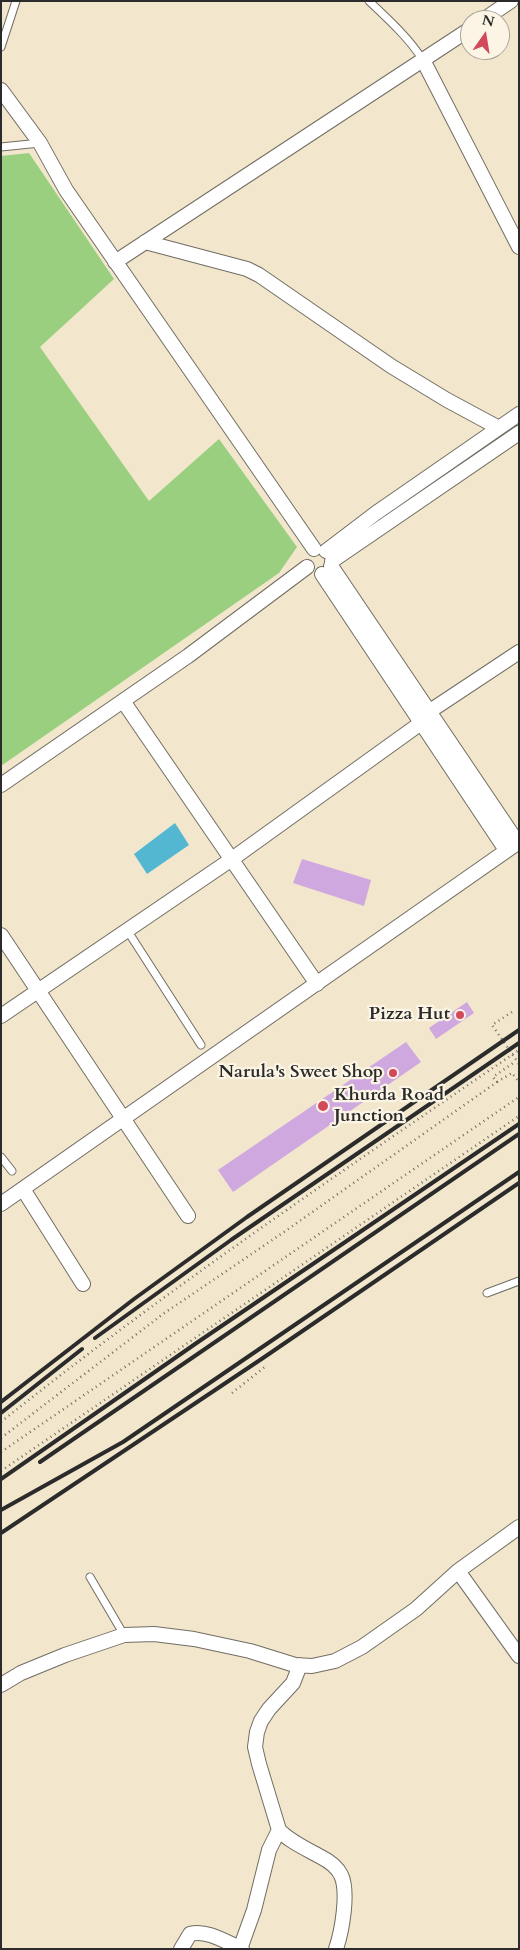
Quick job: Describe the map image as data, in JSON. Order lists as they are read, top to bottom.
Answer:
{
  "places": ["Pizza Hut", "Narula's Sweet Shop", "Khurda Road Junction"],
  "north": "top"
}
